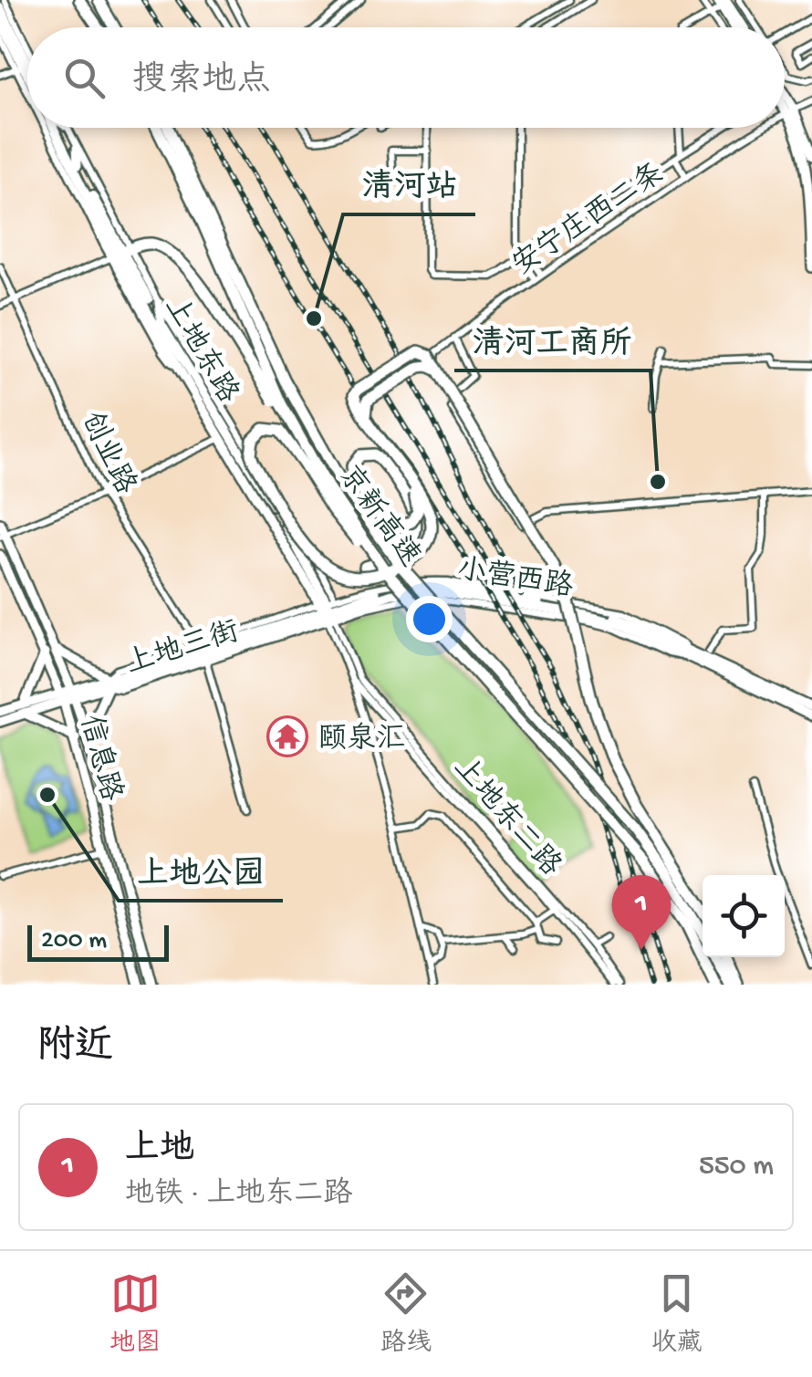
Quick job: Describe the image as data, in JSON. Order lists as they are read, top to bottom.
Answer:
{
  "streets": {
    "highway": ["京新高速"],
    "main road": [
      "上地东路",
      "小营西路",
      "上地三街",
      "信息路"
    ],
    "street": ["安宁庄西二条", "创业路", "上地东二路"]
  },
  "crossings": [
    ["上地东路", "小营西路"],
    ["上地东路", "上地三街"],
    ["上地东路", "上地东二路"],
    ["创业路", "上地三街"],
    ["小营西路", "上地三街"],
    ["上地三街", "信息路"]
  ],
  "places": {
    "other": ["清河站", "清河工商所", "上地公园"],
    "temple": ["颐泉汇"]
  },
  "scale_bar": "200 m",
  "page": {
    "search": "搜索地点",
    "pins": "1",
    "scale": "200 m",
    "heading": "附近",
    "list": [
      {
        "mark": "1",
        "name": "上地",
        "note": "地铁 · 上地东二路",
        "value": "550 m"
      }
    ],
    "nav": ["地图", "路线", "收藏"]
  }
}
